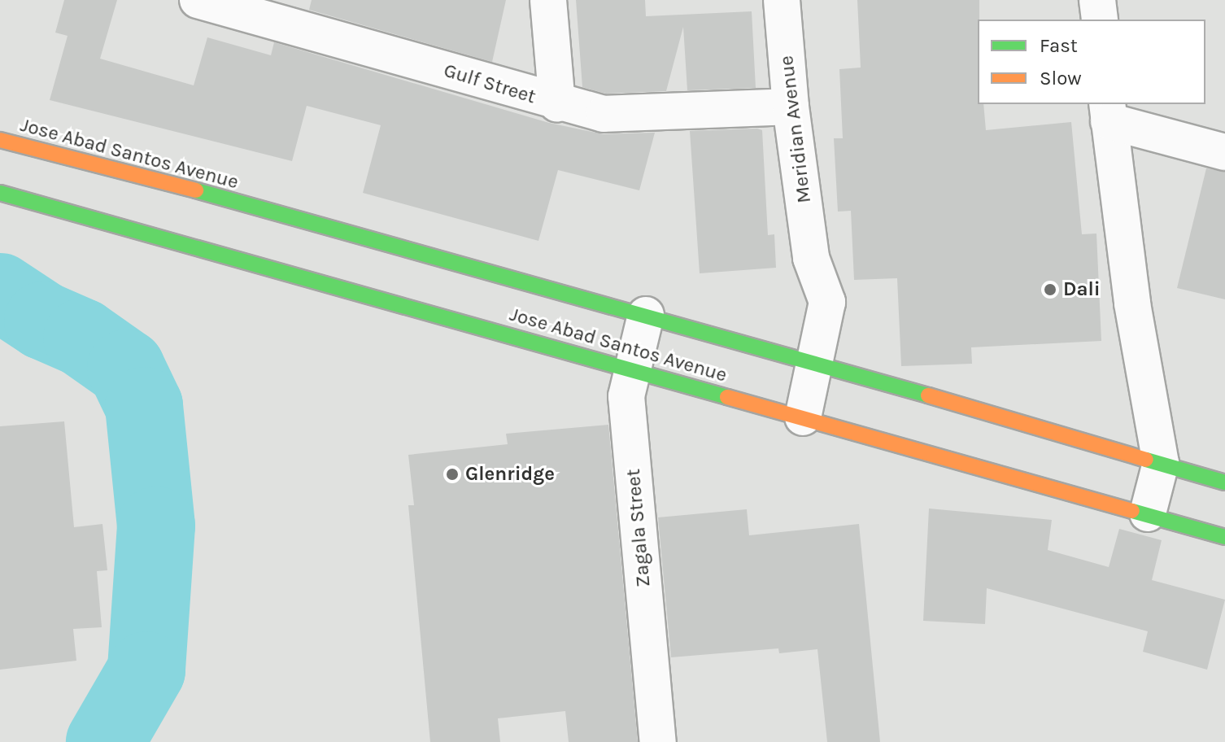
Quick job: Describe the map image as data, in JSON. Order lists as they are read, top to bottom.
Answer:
{
  "streets": {
    "main road": ["Jose Abad Santos Avenue"],
    "street": ["Gulf Street", "Meridian Avenue", "Zagala Street"]
  },
  "crossings": [
    ["Gulf Street", "Meridian Avenue"],
    ["Meridian Avenue", "Jose Abad Santos Avenue"],
    ["Jose Abad Santos Avenue", "Zagala Street"]
  ],
  "places": ["Dali", "Glenridge"],
  "legend": ["Fast", "Slow"]
}
